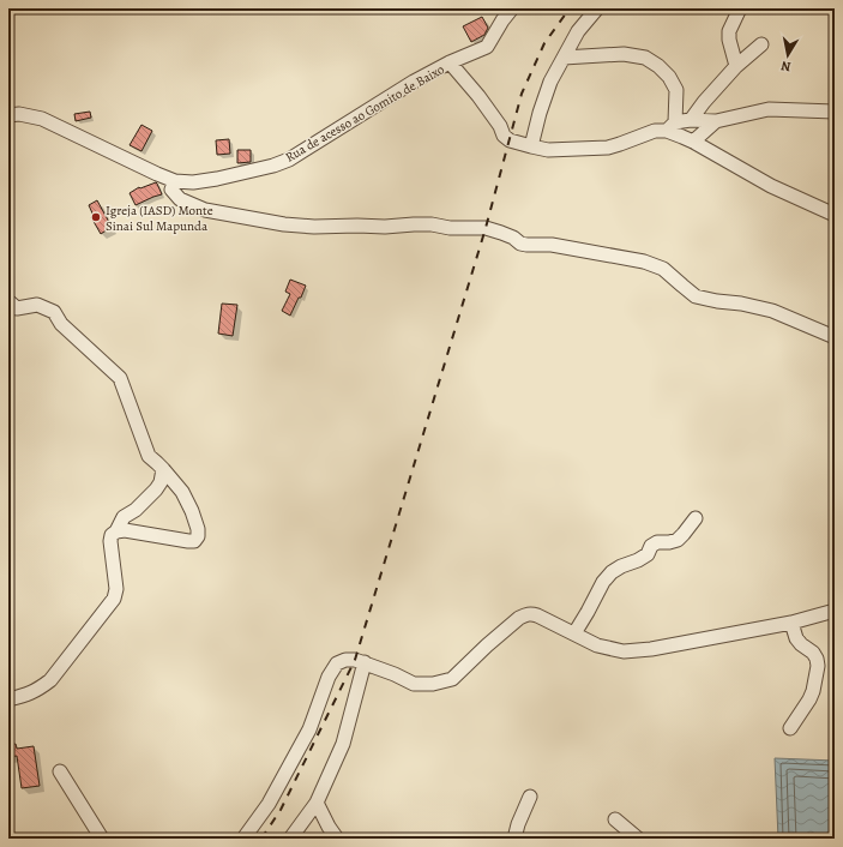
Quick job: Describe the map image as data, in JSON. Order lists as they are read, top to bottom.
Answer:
{
  "streets": {
    "street": ["Rua de acesso ao Gomito de Baixo"]
  },
  "places": ["Igreja (IASD) Monte Sinai Sul Mapunda"],
  "north": "bottom"
}
